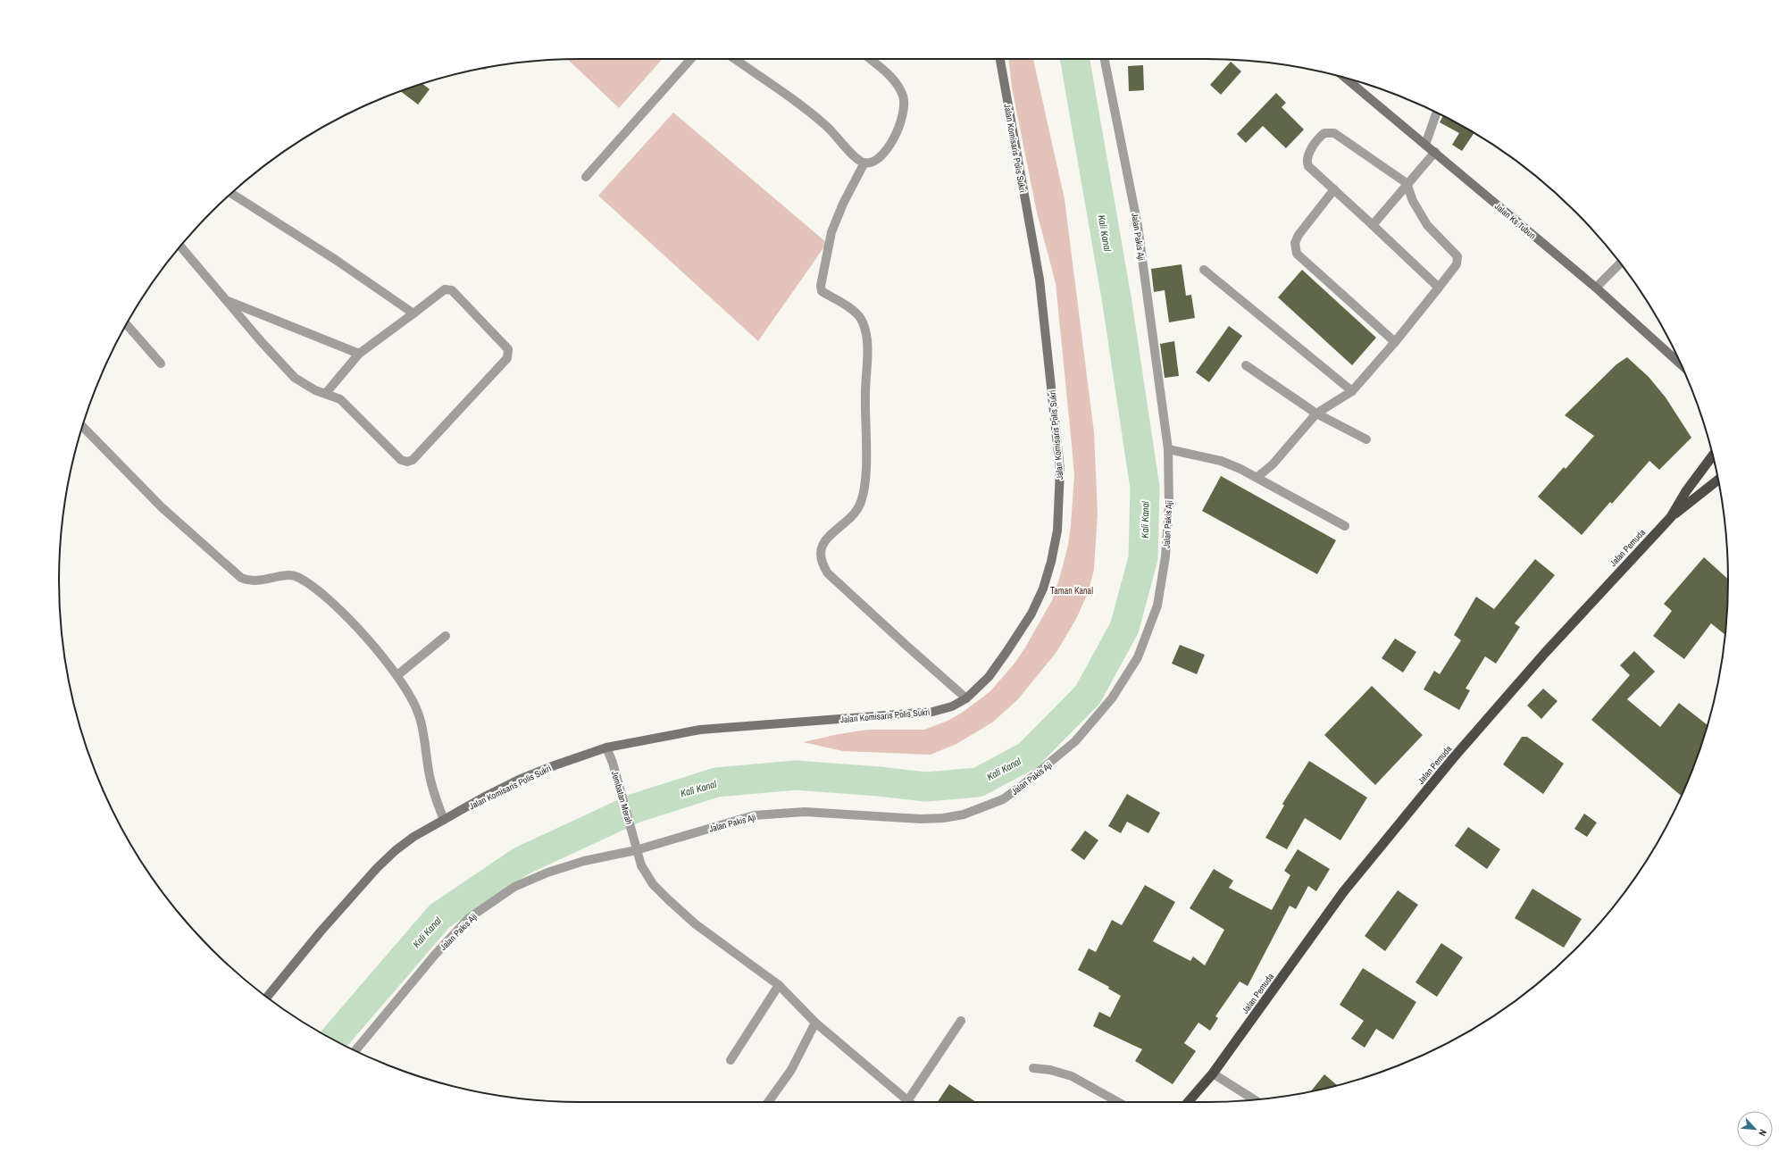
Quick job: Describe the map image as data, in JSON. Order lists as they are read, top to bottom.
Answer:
{
  "streets": {
    "highway": ["Jalan Pemuda"],
    "main road": ["Jalan Komisaris Polis Sukri", "Jalan Ks Tubun"],
    "street": ["Jalan Pakis Aji", "Jembatan Merah"]
  },
  "crossings": [
    ["Jalan Komisaris Polis Sukri", "Jembatan Merah"],
    ["Jalan Pakis Aji", "Jembatan Merah"]
  ],
  "water": ["Kali Kanal"],
  "parks": ["Taman Kanal"],
  "north": "bottom right"
}
